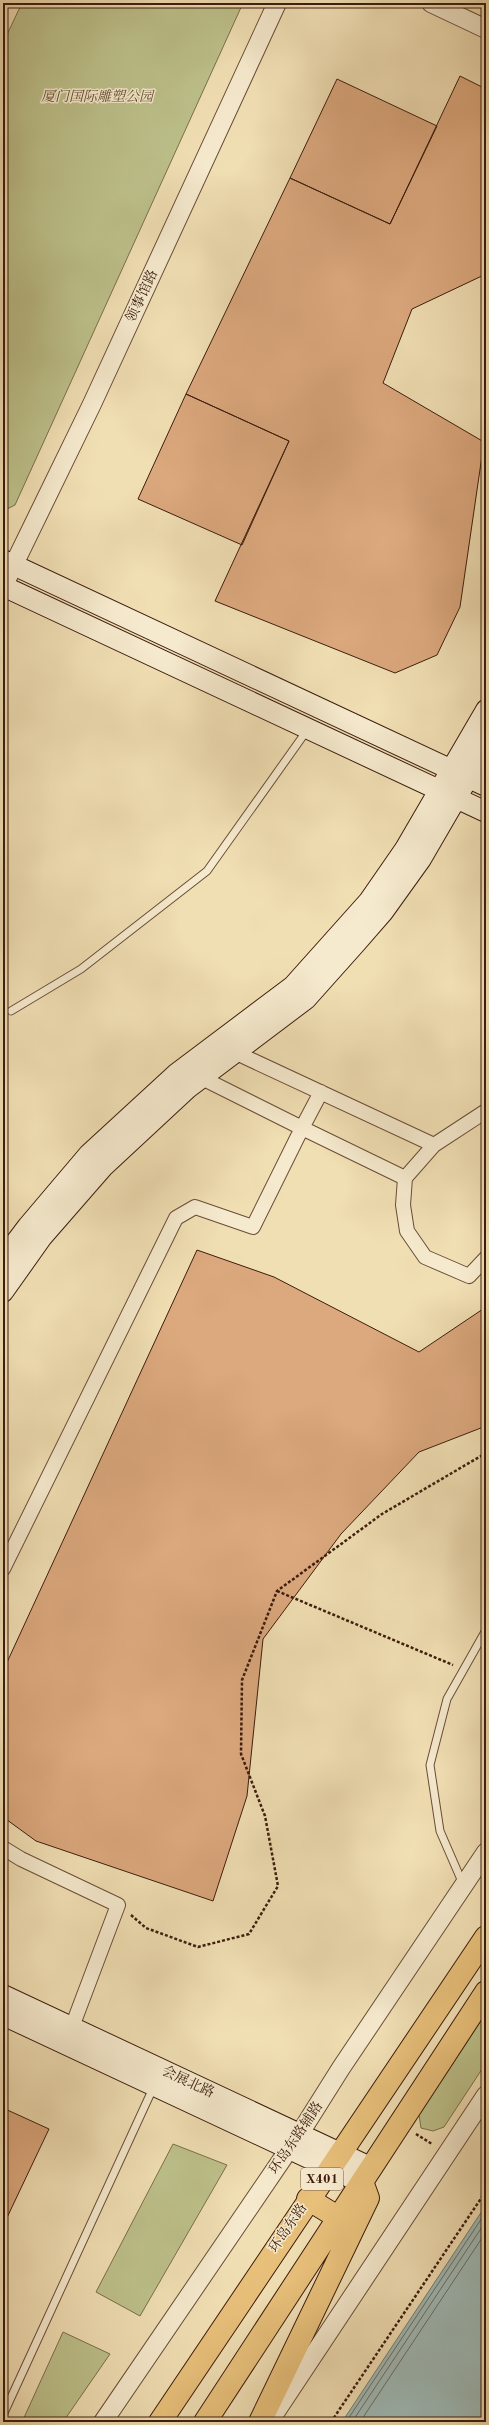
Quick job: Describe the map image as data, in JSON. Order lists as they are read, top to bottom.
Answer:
{
  "streets": {
    "main road": ["会展北路", "X401", "环岛东路"],
    "street": ["领事馆路", "环岛东路辅路"]
  },
  "crossings": [
    ["会展北路", "环岛东路辅路"],
    ["会展北路", "X401"],
    ["会展北路", "环岛东路"]
  ],
  "parks": ["厦门国际雕塑公园"]
}
